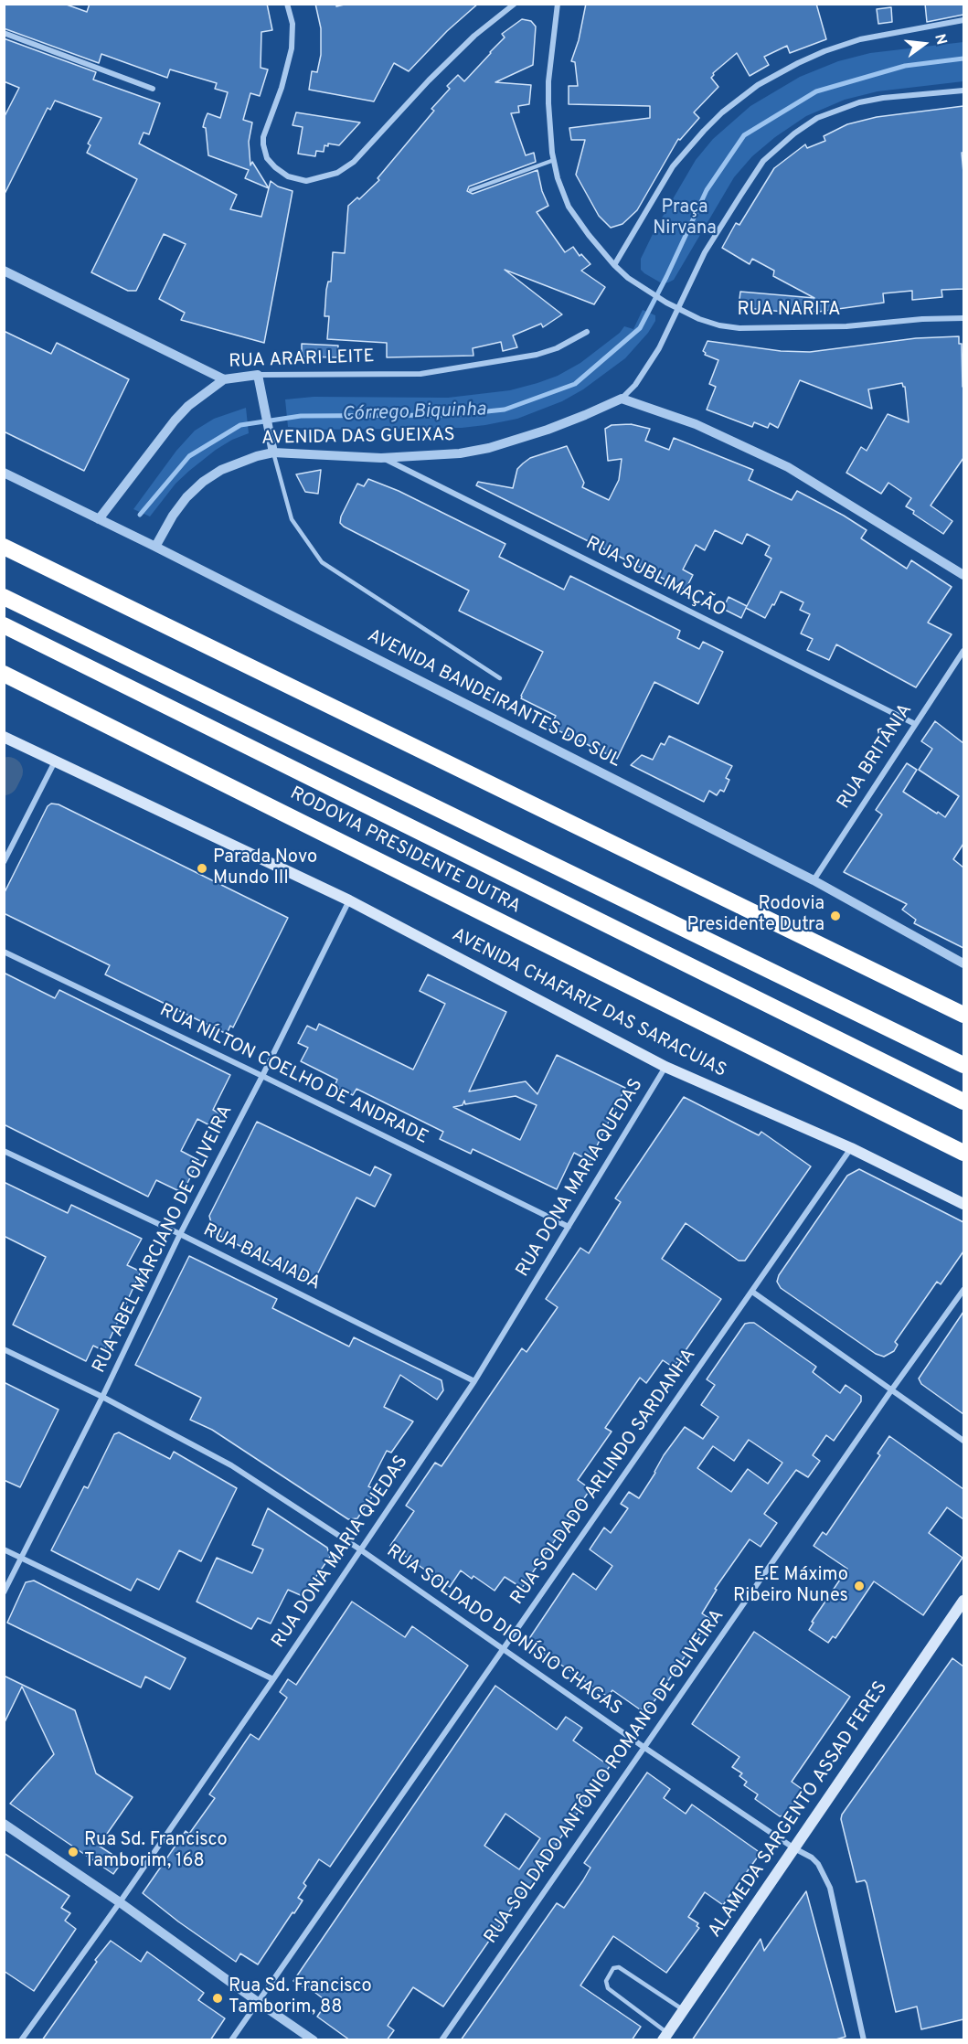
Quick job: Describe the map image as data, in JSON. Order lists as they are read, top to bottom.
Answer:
{
  "streets": {
    "highway": ["RODOVIA PRESIDENTE DUTRA"],
    "main road": ["AVENIDA CHAFARIZ DAS SARACUIAS", "ALAMEDA SARGENTO ASSAD FERES"],
    "street": [
      "RUA NARITA",
      "RUA ARARI LEITE",
      "AVENIDA DAS GUEIXAS",
      "RUA SUBLIMAÇÃO",
      "AVENIDA BANDEIRANTES DO SUL",
      "RUA BRITÂNIA",
      "RUA NÍLTON COELHO DE ANDRADE",
      "RUA DONA MARIA QUEDAS",
      "RUA ABEL MARCIANO DE OLIVEIRA",
      "RUA BALAIADA",
      "RUA SOLDADO ARLINDO SARDANHA",
      "RUA SOLDADO DIONÍSIO CHAGAS",
      "RUA SOLDADO ANTÔNIO ROMANO DE OLIVEIRA"
    ]
  },
  "crossings": [
    ["RUA NARITA", "AVENIDA DAS GUEIXAS"],
    ["AVENIDA DAS GUEIXAS", "RUA SUBLIMAÇÃO"],
    ["AVENIDA DAS GUEIXAS", "AVENIDA BANDEIRANTES DO SUL"],
    ["RUA SUBLIMAÇÃO", "RUA BRITÂNIA"],
    ["AVENIDA BANDEIRANTES DO SUL", "RUA BRITÂNIA"],
    ["AVENIDA CHAFARIZ DAS SARACUIAS", "RUA DONA MARIA QUEDAS"],
    ["AVENIDA CHAFARIZ DAS SARACUIAS", "RUA ABEL MARCIANO DE OLIVEIRA"],
    ["AVENIDA CHAFARIZ DAS SARACUIAS", "RUA SOLDADO ARLINDO SARDANHA"],
    ["RUA NÍLTON COELHO DE ANDRADE", "RUA DONA MARIA QUEDAS"],
    ["RUA NÍLTON COELHO DE ANDRADE", "RUA ABEL MARCIANO DE OLIVEIRA"],
    ["RUA DONA MARIA QUEDAS", "RUA BALAIADA"],
    ["RUA DONA MARIA QUEDAS", "RUA SOLDADO DIONÍSIO CHAGAS"],
    ["RUA ABEL MARCIANO DE OLIVEIRA", "RUA BALAIADA"],
    ["RUA ABEL MARCIANO DE OLIVEIRA", "RUA SOLDADO DIONÍSIO CHAGAS"],
    ["RUA SOLDADO ARLINDO SARDANHA", "RUA SOLDADO DIONÍSIO CHAGAS"],
    ["RUA SOLDADO DIONÍSIO CHAGAS", "RUA SOLDADO ANTÔNIO ROMANO DE OLIVEIRA"],
    ["RUA SOLDADO DIONÍSIO CHAGAS", "ALAMEDA SARGENTO ASSAD FERES"]
  ],
  "water": ["Córrego Biquinha"],
  "parks": ["Praça Nirvana"],
  "places": [
    "Parada Novo Mundo III",
    "Rodovia Presidente Dutra",
    "E.E Máximo Ribeiro Nunes",
    "Rua Sd. Francisco Tamborim, 168",
    "Rua Sd. Francisco Tamborim, 88"
  ],
  "north": "right"
}
